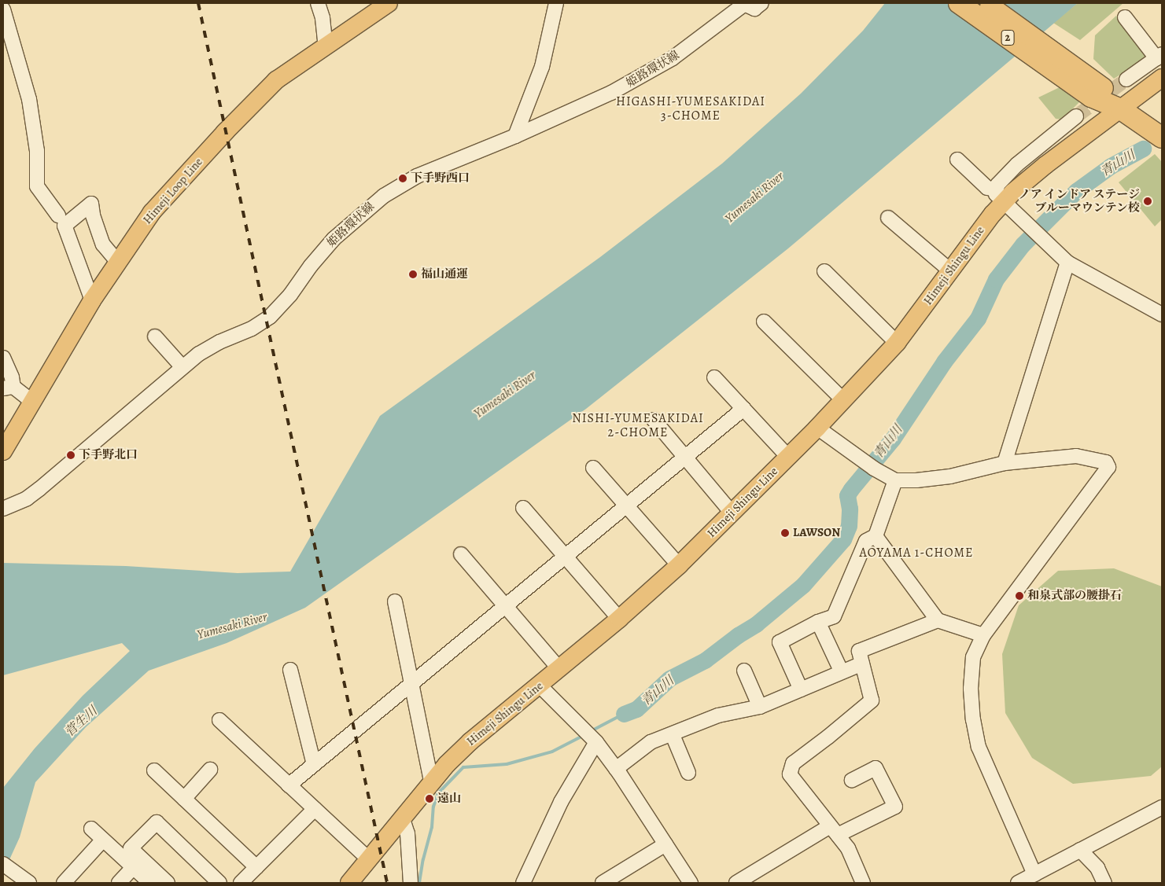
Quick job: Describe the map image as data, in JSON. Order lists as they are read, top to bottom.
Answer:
{
  "streets": {
    "highway": ["2"],
    "main road": ["Himeji Loop Line", "Himeji Shingu Line"],
    "street": ["姫路環状線"]
  },
  "crossings": [
    ["2", "Himeji Shingu Line"]
  ],
  "districts": ["HIGASHI-YUMESAKIDAI 3-CHOME", "NISHI-YUMESAKIDAI 2-CHOME", "AOYAMA 1-CHOME"],
  "water": ["青山川", "Yumesaki River", "菅生川"],
  "places": [
    "下手野西口",
    "ノア インドア ステージ ブルーマウンテン校",
    "福山通運",
    "下手野北口",
    "LAWSON",
    "和泉式部の腰掛石",
    "遠山"
  ]
}
